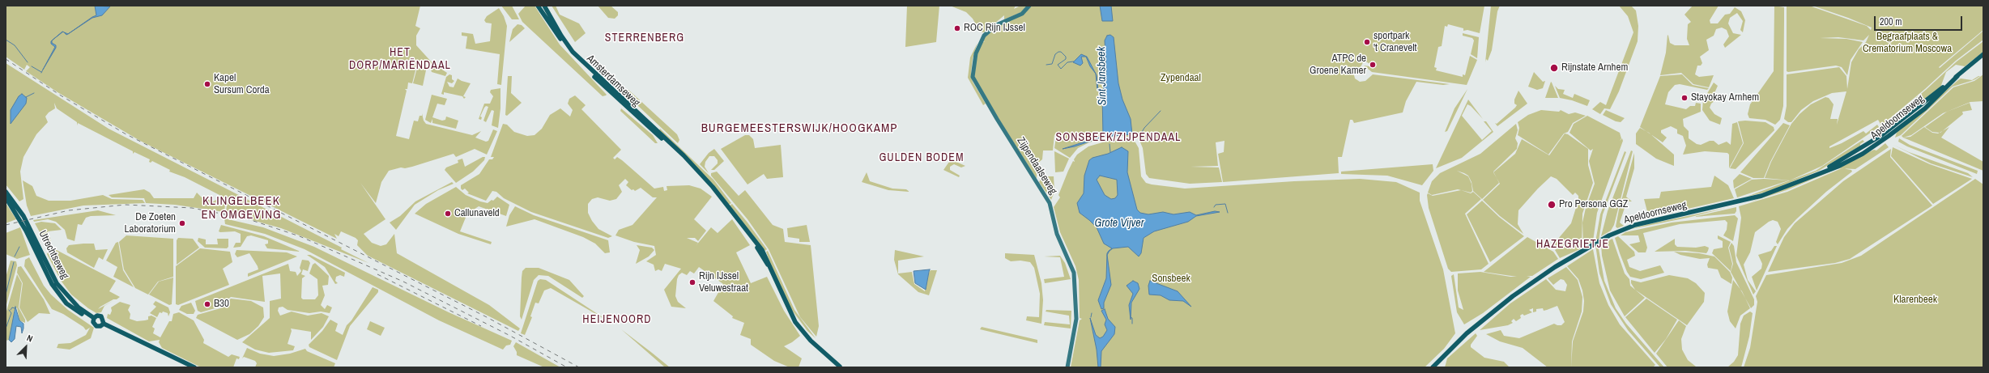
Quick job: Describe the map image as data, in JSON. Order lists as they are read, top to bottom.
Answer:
{
  "streets": {
    "main road": [
      "Amsterdamseweg",
      "Apeldoornseweg",
      "Zijpendaalseweg",
      "Utrechtseweg"
    ]
  },
  "districts": [
    "STERRENBERG",
    "HET DORP/MARIËNDAAL",
    "BURGEMEESTERSWIJK/HOOGKAMP",
    "SONSBEEK/ZIJPENDAAL",
    "GULDEN BODEM",
    "KLINGELBEEK EN OMGEVING",
    "HAZEGRIETJE",
    "HEIJENOORD"
  ],
  "water": ["Sint Jansbeek", "Grote Vijver"],
  "parks": [
    "Begraafplaats & Crematorium Moscowa",
    "Zypendaal",
    "Sonsbeek",
    "Klarenbeek"
  ],
  "places": [
    "ROC Rijn IJssel",
    "sportpark 't Cranevelt",
    "ATPC de Groene Kamer",
    "Rijnstate Arnhem",
    "Kapel Sursum Corda",
    "Stayokay Arnhem",
    "Pro Persona GGZ",
    "Callunaveld",
    "De Zoeten Laboratorium",
    "Rijn IJssel Veluwestraat",
    "B30"
  ],
  "scale_bar": "200 m",
  "north": "top right"
}
